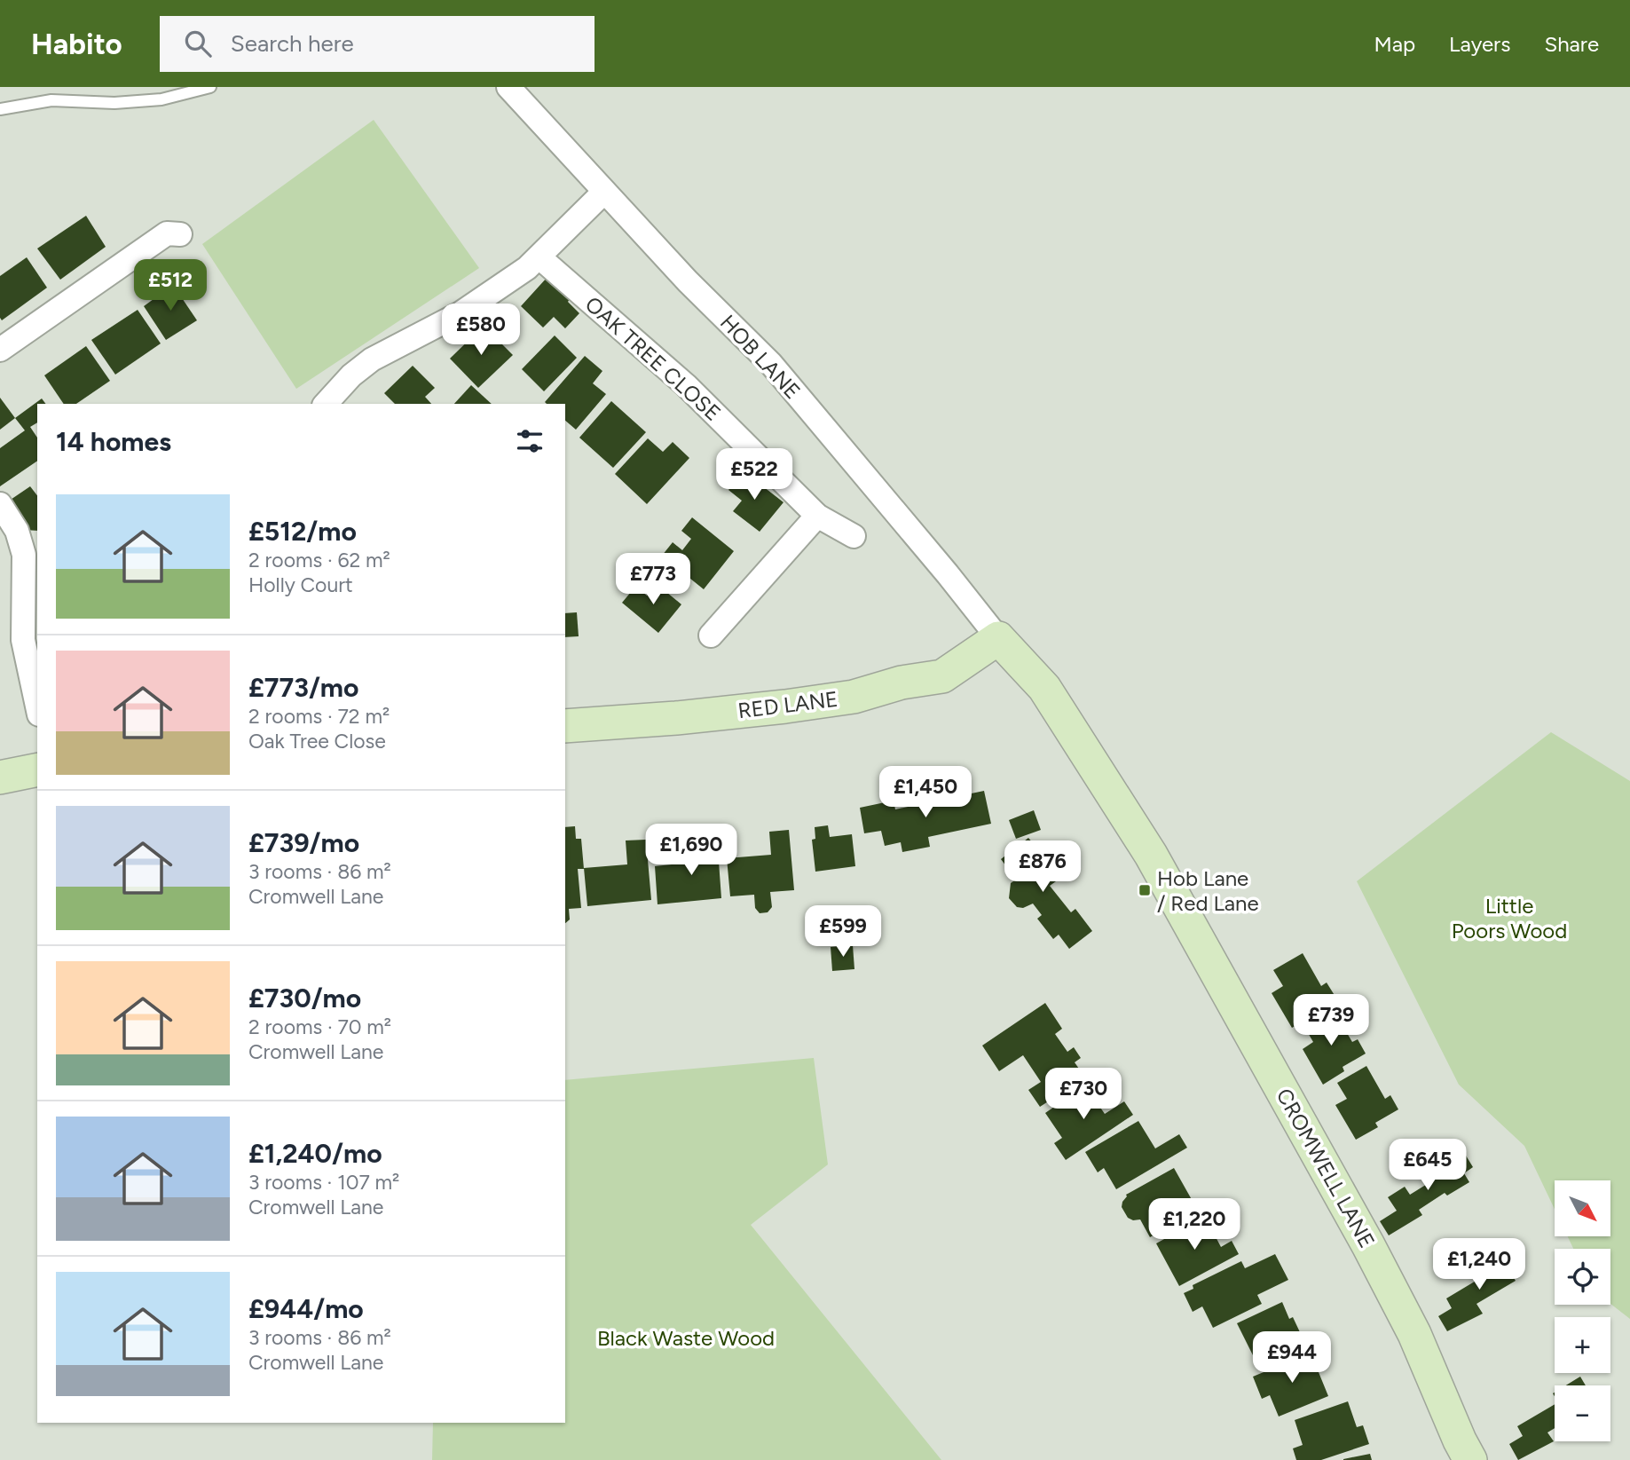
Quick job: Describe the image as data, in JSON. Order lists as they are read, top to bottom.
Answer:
{
  "streets": {
    "street": [
      "HOB LANE",
      "OAK TREE CLOSE",
      "RED LANE",
      "CROMWELL LANE"
    ]
  },
  "crossings": [
    ["HOB LANE", "RED LANE"],
    ["HOB LANE", "CROMWELL LANE"],
    ["RED LANE", "CROMWELL LANE"]
  ],
  "parks": ["Little Poors Wood", "Black Waste Wood"],
  "places": {
    "transit": ["Hob Lane / Red Lane"]
  },
  "north": "bottom right",
  "page": {
    "header": "Habito",
    "search": "Search here",
    "nav": ["Map", "Layers", "Share"],
    "price": [
      "£512",
      "£580",
      "£522",
      "£773",
      "£1,450",
      "£1,690",
      "£876",
      "£599",
      "£739",
      "£730",
      "£645",
      "£1,220",
      "£1,240",
      "£944"
    ],
    "heading": "14 homes",
    "list": [
      {
        "name": "£512/mo",
        "note": "2 rooms · 62 m² · Holly Court"
      },
      {
        "name": "£773/mo",
        "note": "2 rooms · 72 m² · Oak Tree Close"
      },
      {
        "name": "£739/mo",
        "note": "3 rooms · 86 m² · Cromwell Lane"
      },
      {
        "name": "£730/mo",
        "note": "2 rooms · 70 m² · Cromwell Lane"
      },
      {
        "name": "£1,240/mo",
        "note": "3 rooms · 107 m² · Cromwell Lane"
      },
      {
        "name": "£944/mo",
        "note": "3 rooms · 86 m² · Cromwell Lane"
      }
    ],
    "map_buttons": ["+", "−"]
  }
}
